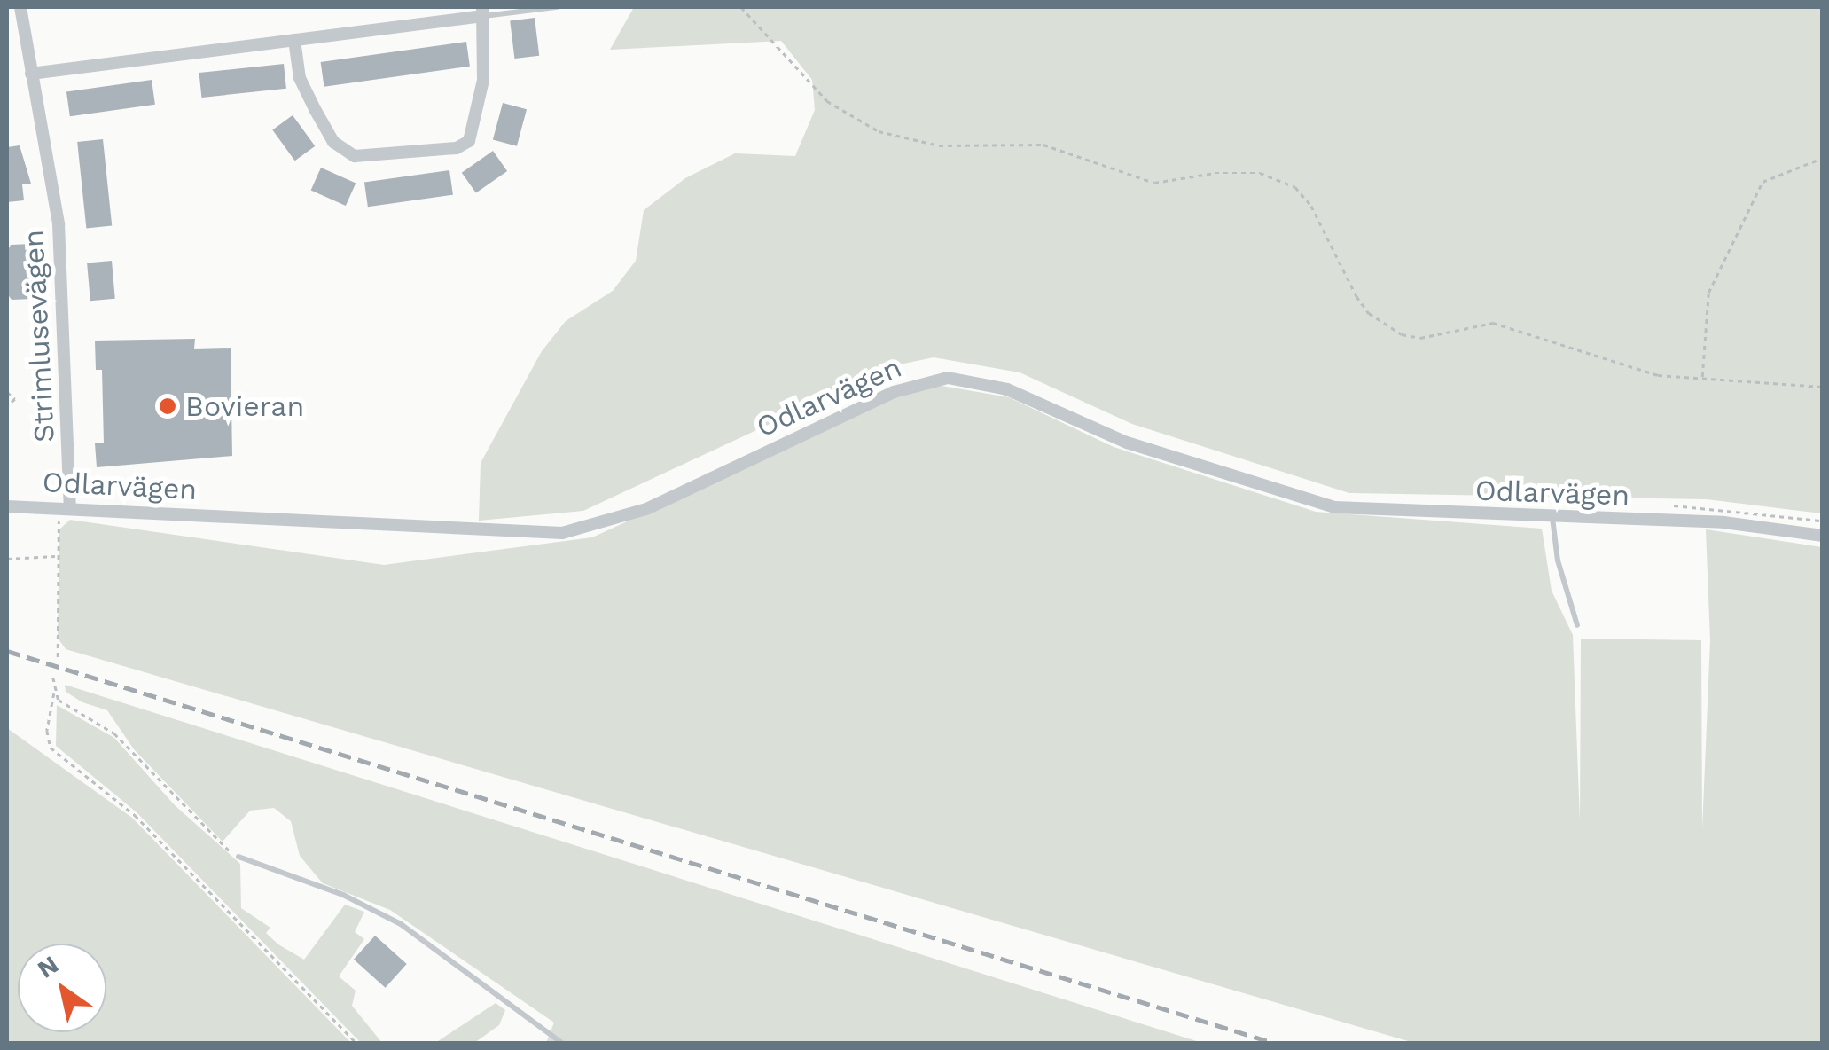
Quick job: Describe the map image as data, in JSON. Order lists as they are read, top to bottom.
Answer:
{
  "streets": {
    "street": ["Strimlusevägen", "Odlarvägen"]
  },
  "crossings": [
    ["Strimlusevägen", "Odlarvägen"]
  ],
  "places": ["Bovieran"],
  "north": "top left"
}
